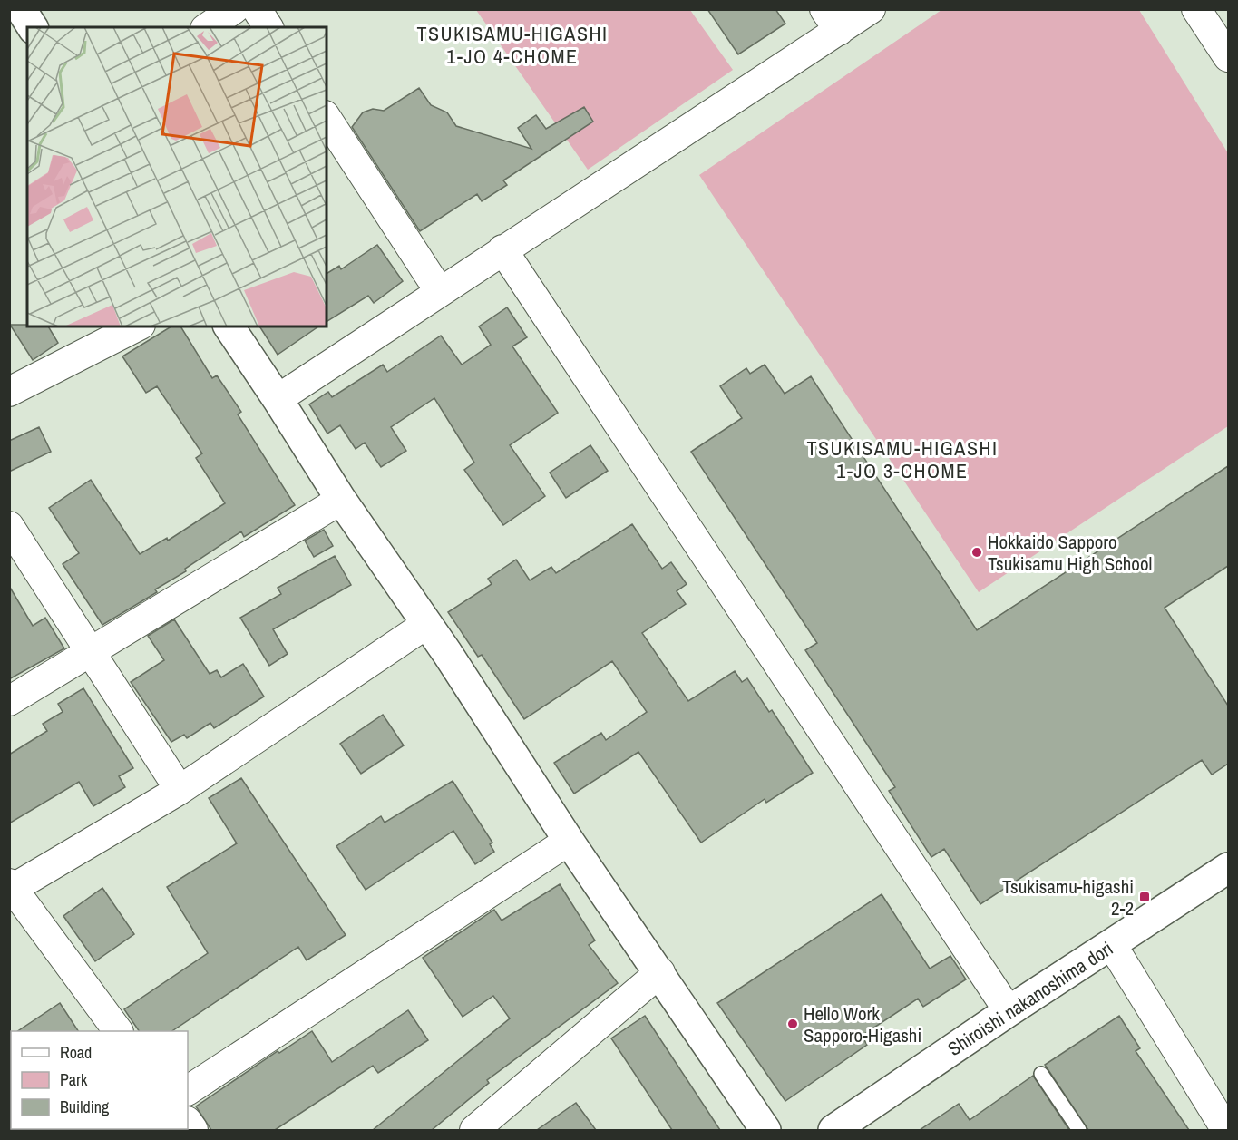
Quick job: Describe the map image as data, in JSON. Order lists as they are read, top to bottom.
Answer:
{
  "streets": {
    "street": ["Shiroishi nakanoshima dori"]
  },
  "districts": ["TSUKISAMU-HIGASHI 1-JO 4-CHOME", "TSUKISAMU-HIGASHI 1-JO 3-CHOME"],
  "places": {
    "other": ["Hokkaido Sapporo Tsukisamu High School", "Hello Work Sapporo-Higashi"],
    "transit": ["Tsukisamu-higashi 2-2"]
  },
  "legend": ["Road", "Park", "Building"]
}
